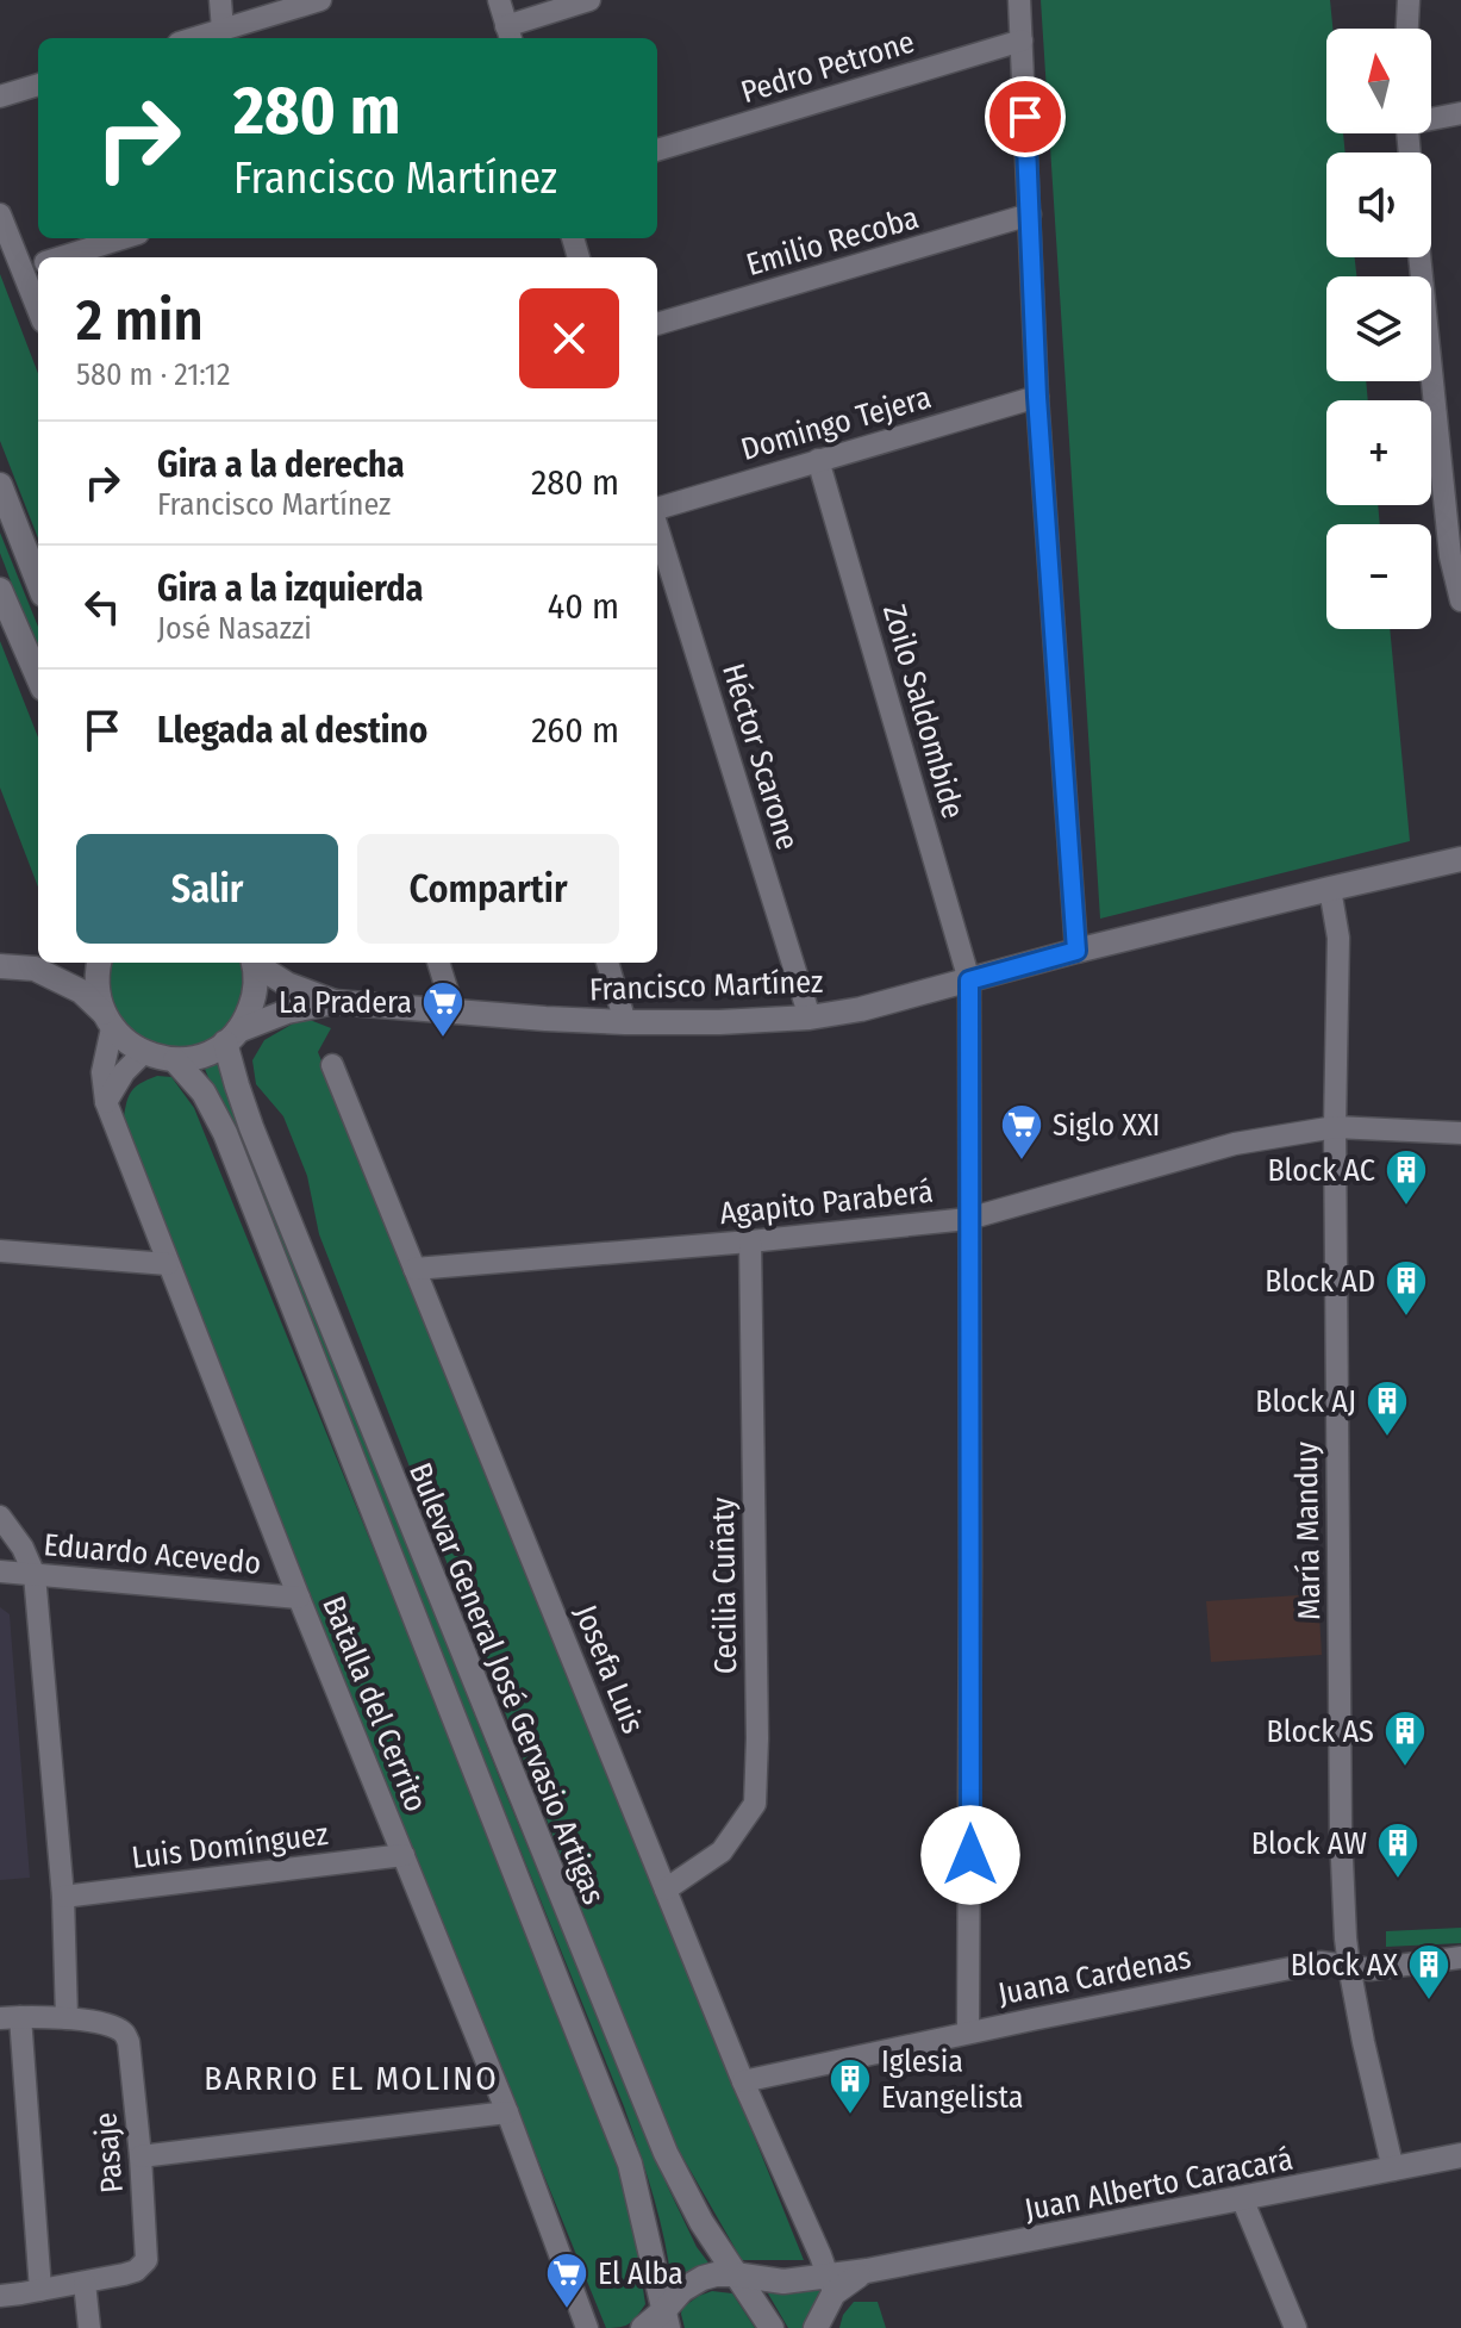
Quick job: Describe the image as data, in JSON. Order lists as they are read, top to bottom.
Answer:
{
  "streets": {
    "main road": ["Francisco Martínez", "Bulevar General José Gervasio Artigas", "Juan Alberto Caracará"],
    "street": [
      "Pedro Petrone",
      "Emilio Recoba",
      "Domingo Tejera",
      "Zoilo Saldombide",
      "Héctor Scarone",
      "Agapito Paraberá",
      "María Manduy",
      "Eduardo Acevedo",
      "Cecilia Cuñaty",
      "Josefa Luis",
      "Batalla del Cerrito",
      "Luis Domínguez",
      "Juana Cardenas",
      "Pasaje"
    ]
  },
  "crossings": [
    ["Domingo Tejera", "Zoilo Saldombide"],
    ["Zoilo Saldombide", "Francisco Martínez"],
    ["Zoilo Saldombide", "Agapito Paraberá"],
    ["Zoilo Saldombide", "Juana Cardenas"],
    ["Héctor Scarone", "Francisco Martínez"],
    ["Francisco Martínez", "María Manduy"],
    ["Francisco Martínez", "Bulevar General José Gervasio Artigas"],
    ["Agapito Paraberá", "María Manduy"],
    ["Agapito Paraberá", "Cecilia Cuñaty"],
    ["Agapito Paraberá", "Josefa Luis"],
    ["María Manduy", "Juana Cardenas"],
    ["María Manduy", "Juan Alberto Caracará"],
    ["Eduardo Acevedo", "Batalla del Cerrito"],
    ["Cecilia Cuñaty", "Josefa Luis"],
    ["Josefa Luis", "Juana Cardenas"],
    ["Josefa Luis", "Juan Alberto Caracará"],
    ["Batalla del Cerrito", "Luis Domínguez"]
  ],
  "districts": ["BARRIO EL MOLINO"],
  "places": {
    "supermarket": ["La Pradera", "Siglo XXI", "El Alba"],
    "building": [
      "Block AC",
      "Block AD",
      "Block AJ",
      "Block AS",
      "Block AW",
      "Block AX",
      "Iglesia Evangelista"
    ]
  },
  "north": "top",
  "page": {
    "map_buttons": ["+", "−"],
    "turn": ["280 m", "Francisco Martínez"],
    "heading": ["2 min", "580 m · 21:12"],
    "list": [
      {
        "name": "Gira a la derecha",
        "note": "Francisco Martínez",
        "value": "280 m"
      },
      {
        "name": "Gira a la izquierda",
        "note": "José Nasazzi",
        "value": "40 m"
      },
      {
        "name": "Llegada al destino",
        "value": "260 m"
      }
    ],
    "buttons": ["Salir", "Compartir"]
  }
}
